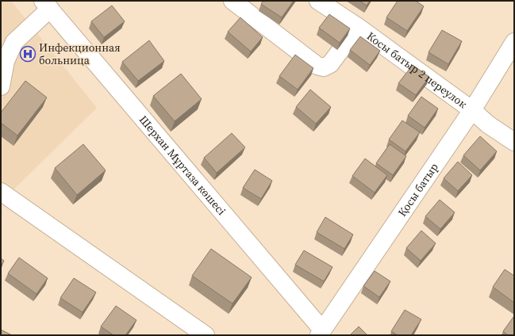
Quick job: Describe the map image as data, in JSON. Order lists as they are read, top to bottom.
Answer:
{
  "streets": {
    "street": ["Косы батыр 2 переулок", "Шерхан Мұртаза көшесі", "Қосы батыр"]
  },
  "crossings": [
    ["Косы батыр 2 переулок", "Қосы батыр"],
    ["Шерхан Мұртаза көшесі", "Қосы батыр"]
  ],
  "places": {
    "hospital": ["Инфекционная больница"]
  }
}
